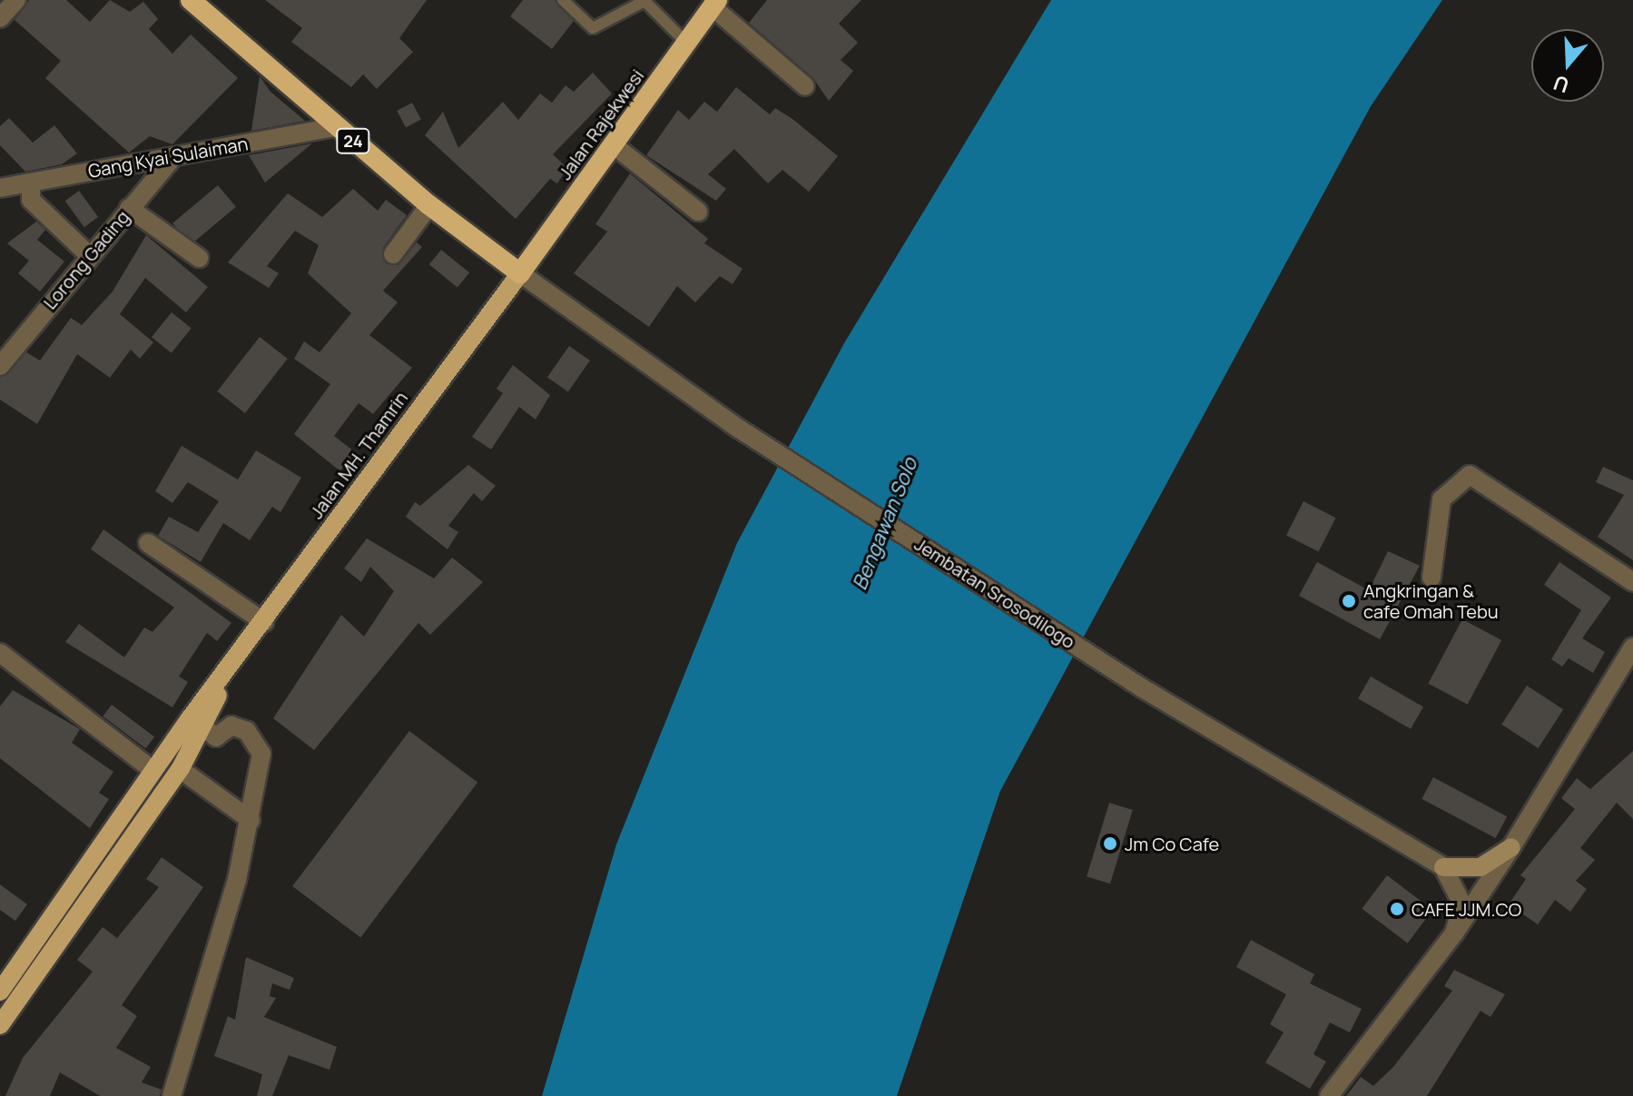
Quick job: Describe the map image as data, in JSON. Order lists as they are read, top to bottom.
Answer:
{
  "streets": {
    "highway": ["Jalan Rajekwesi", "24"],
    "main road": ["Jalan MH. Thamrin"],
    "street": ["Gang Kyai Sulaiman", "Lorong Gading", "Jembatan Srosodilogo"]
  },
  "crossings": [
    ["Jalan Rajekwesi", "24"],
    ["Jalan Rajekwesi", "Jalan MH. Thamrin"],
    ["Jalan Rajekwesi", "Jembatan Srosodilogo"],
    ["24", "Gang Kyai Sulaiman"],
    ["24", "Jalan MH. Thamrin"],
    ["24", "Jembatan Srosodilogo"],
    ["Gang Kyai Sulaiman", "Lorong Gading"],
    ["Jalan MH. Thamrin", "Jembatan Srosodilogo"]
  ],
  "water": ["Bengawan Solo"],
  "places": ["Angkringan & cafe Omah Tebu", "Jm Co Cafe", "CAFE JJM.CO"],
  "north": "bottom"
}
